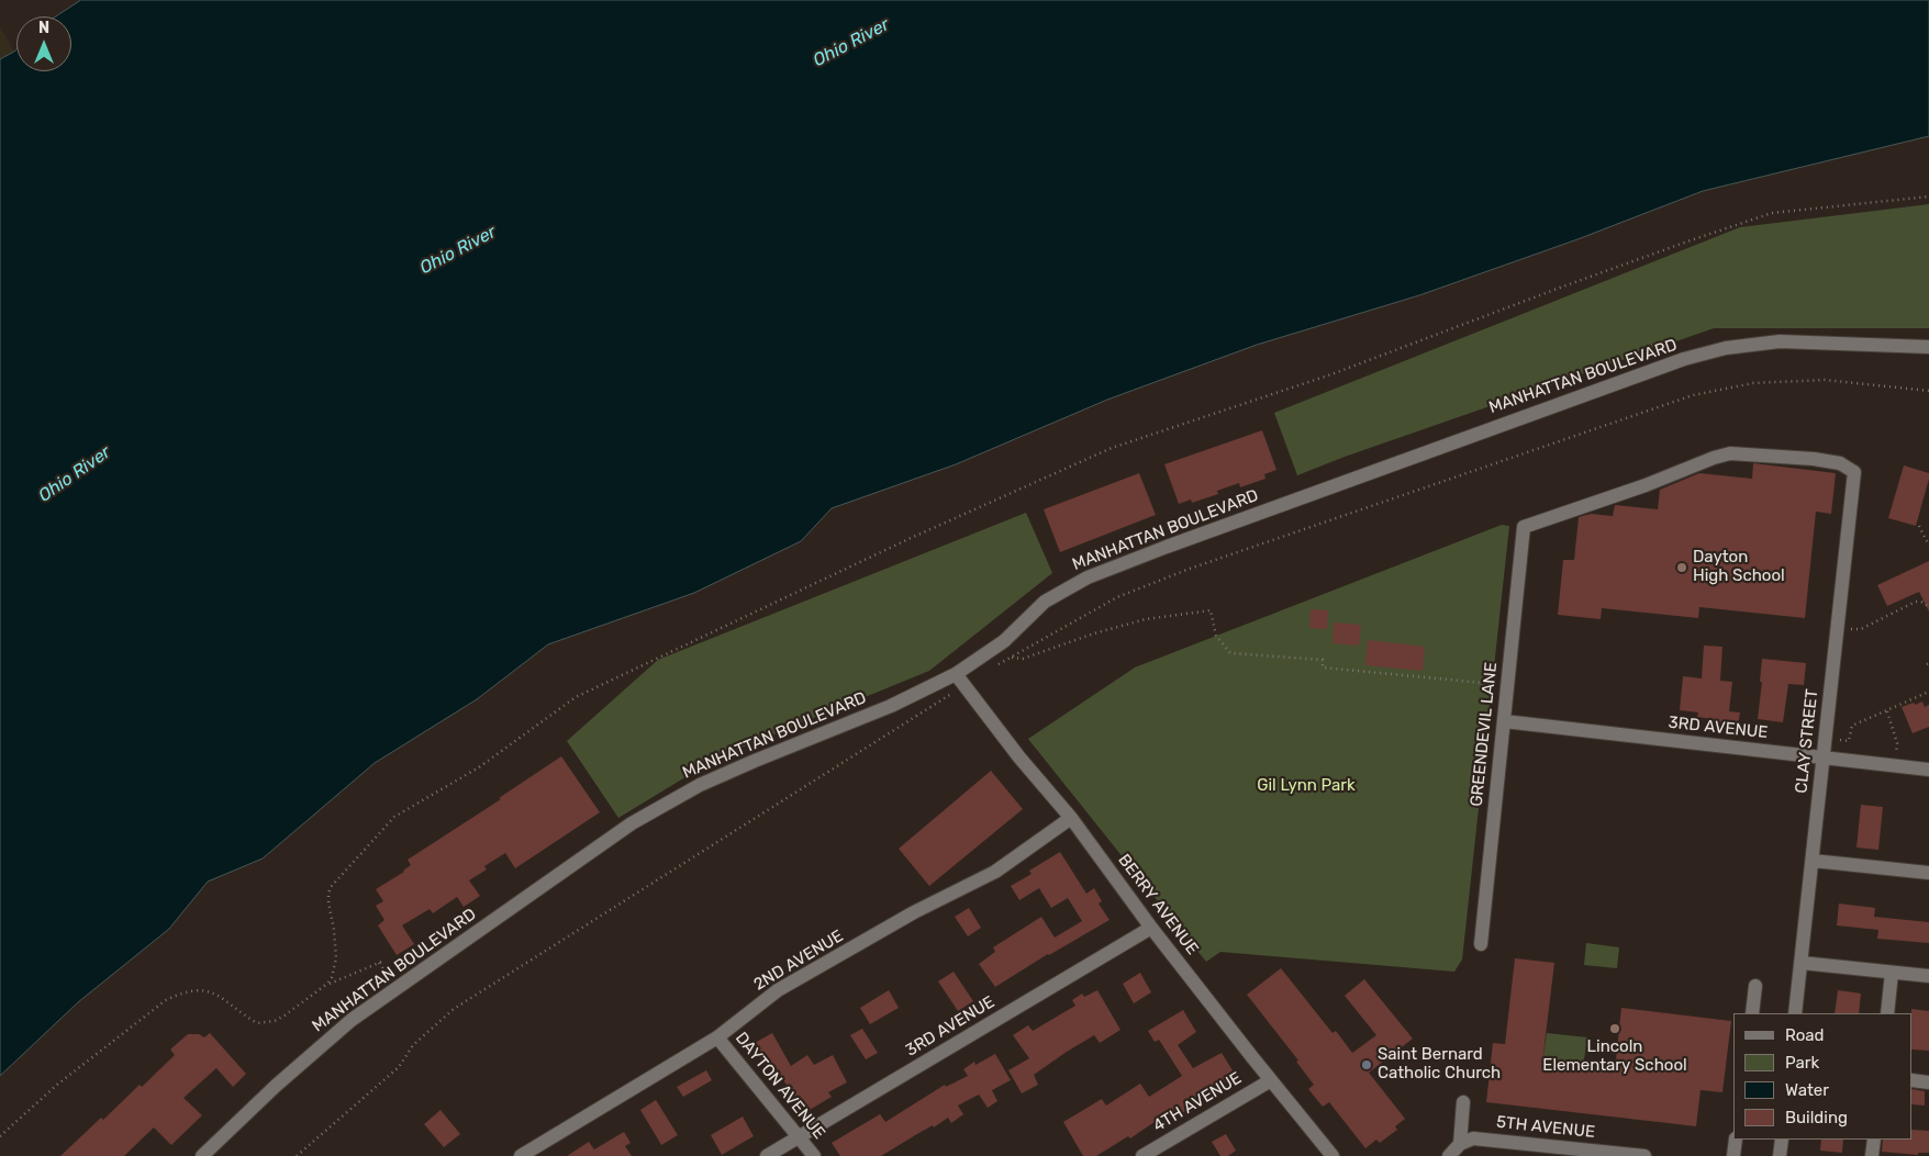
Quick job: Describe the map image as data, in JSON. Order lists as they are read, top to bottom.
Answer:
{
  "streets": {
    "street": [
      "MANHATTAN BOULEVARD",
      "3RD AVENUE",
      "GREENDEVIL LANE",
      "CLAY STREET",
      "BERRY AVENUE",
      "2ND AVENUE",
      "DAYTON AVENUE",
      "4TH AVENUE",
      "5TH AVENUE"
    ]
  },
  "crossings": [
    ["MANHATTAN BOULEVARD", "BERRY AVENUE"],
    ["3RD AVENUE", "GREENDEVIL LANE"],
    ["3RD AVENUE", "CLAY STREET"],
    ["3RD AVENUE", "BERRY AVENUE"],
    ["3RD AVENUE", "DAYTON AVENUE"],
    ["GREENDEVIL LANE", "CLAY STREET"],
    ["BERRY AVENUE", "2ND AVENUE"],
    ["BERRY AVENUE", "4TH AVENUE"],
    ["2ND AVENUE", "DAYTON AVENUE"]
  ],
  "water": ["Ohio River"],
  "parks": ["Gil Lynn Park"],
  "places": ["Dayton High School", "Lincoln Elementary School", "Saint Bernard Catholic Church"],
  "legend": [
    "Road",
    "Park",
    "Water",
    "Building"
  ],
  "north": "top"
}
